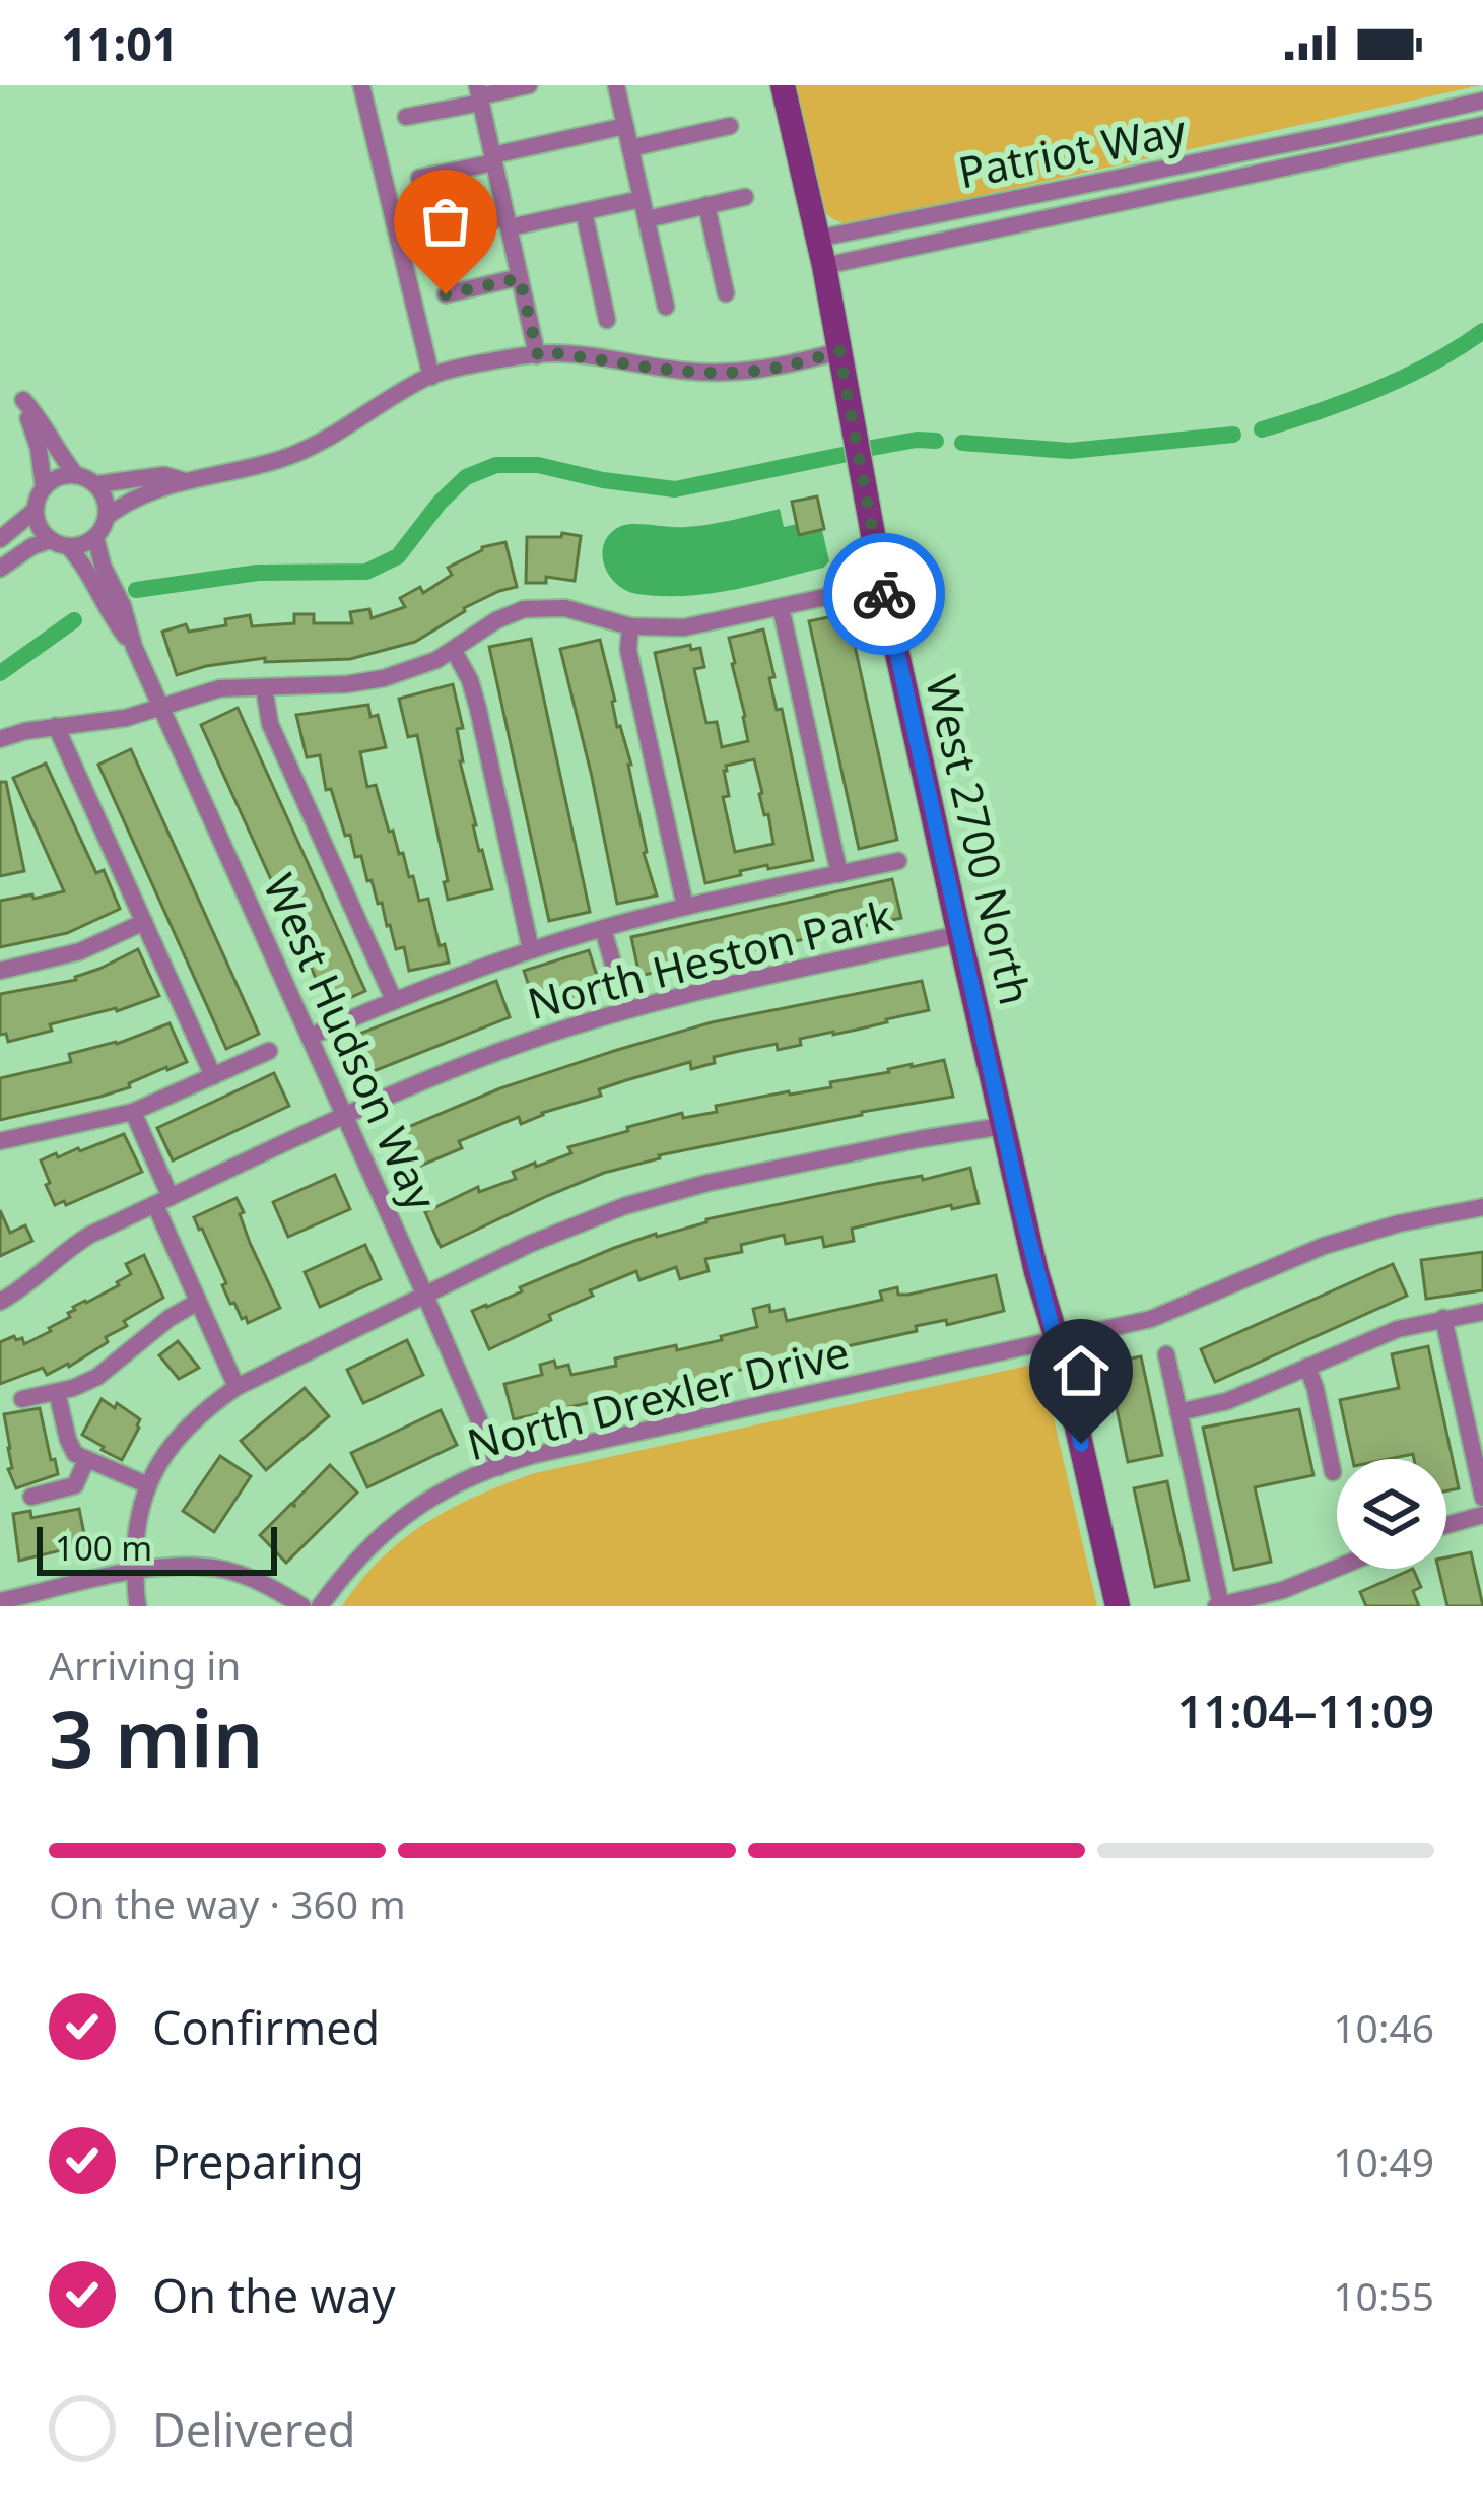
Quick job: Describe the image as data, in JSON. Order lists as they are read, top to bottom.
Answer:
{
  "streets": {
    "street": [
      "Patriot Way",
      "West 2700 North",
      "North Heston Park",
      "West Hudson Way",
      "North Drexler Drive"
    ]
  },
  "crossings": [
    ["Patriot Way", "West 2700 North"],
    ["West 2700 North", "North Heston Park"],
    ["West 2700 North", "North Drexler Drive"],
    ["North Heston Park", "West Hudson Way"],
    ["West Hudson Way", "North Drexler Drive"]
  ],
  "scale_bar": "100 m",
  "page": {
    "status": "11:01",
    "scale": "100 m",
    "heading": ["3 min", "Arriving in", "11:04–11:09"],
    "bar": "On the way · 360 m",
    "list": [
      ["Confirmed", "10:46"],
      ["Preparing", "10:49"],
      ["On the way", "10:55"],
      "Delivered"
    ]
  }
}
